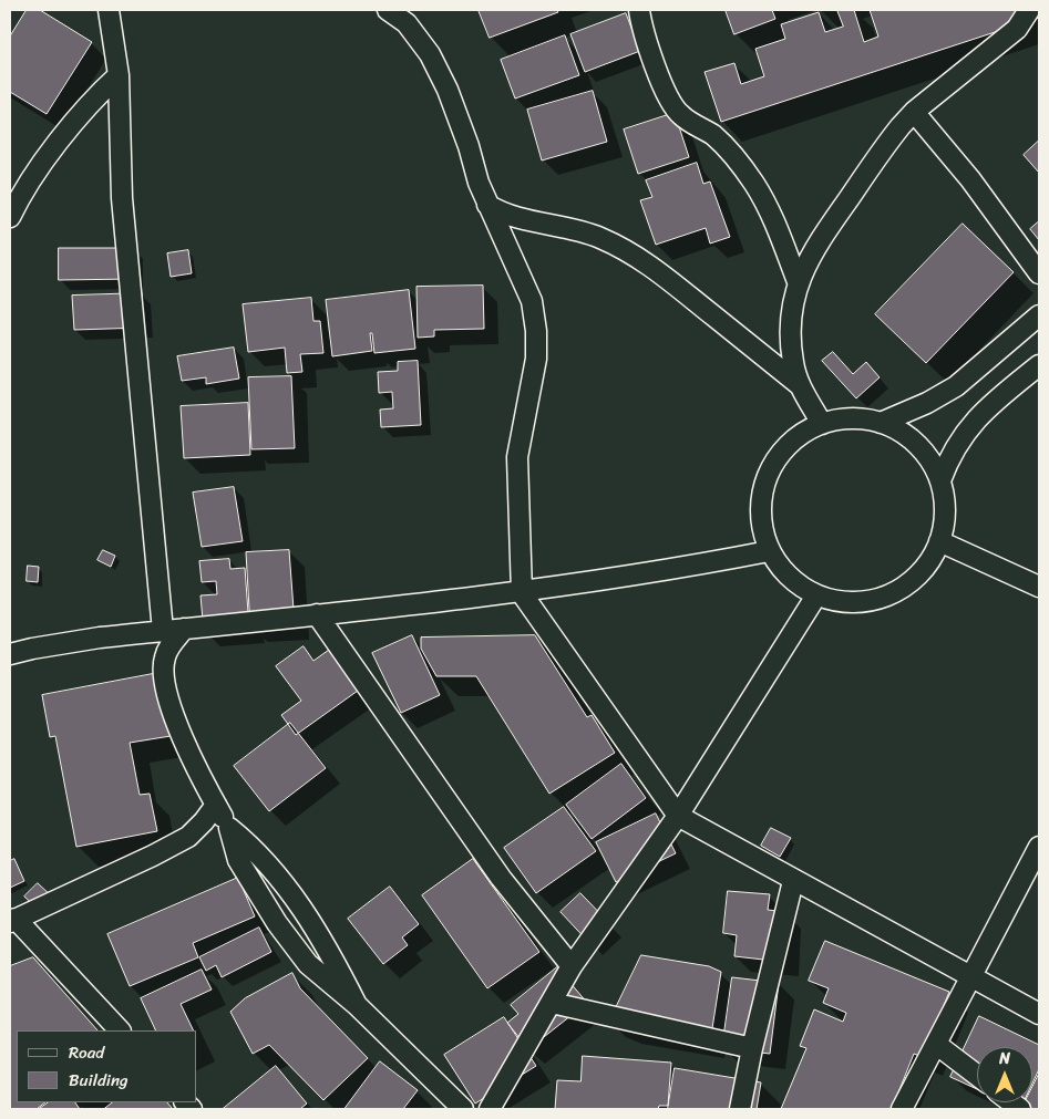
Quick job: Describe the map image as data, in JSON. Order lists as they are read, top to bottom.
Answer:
{
  "legend": ["Road", "Building"],
  "north": "top"
}
